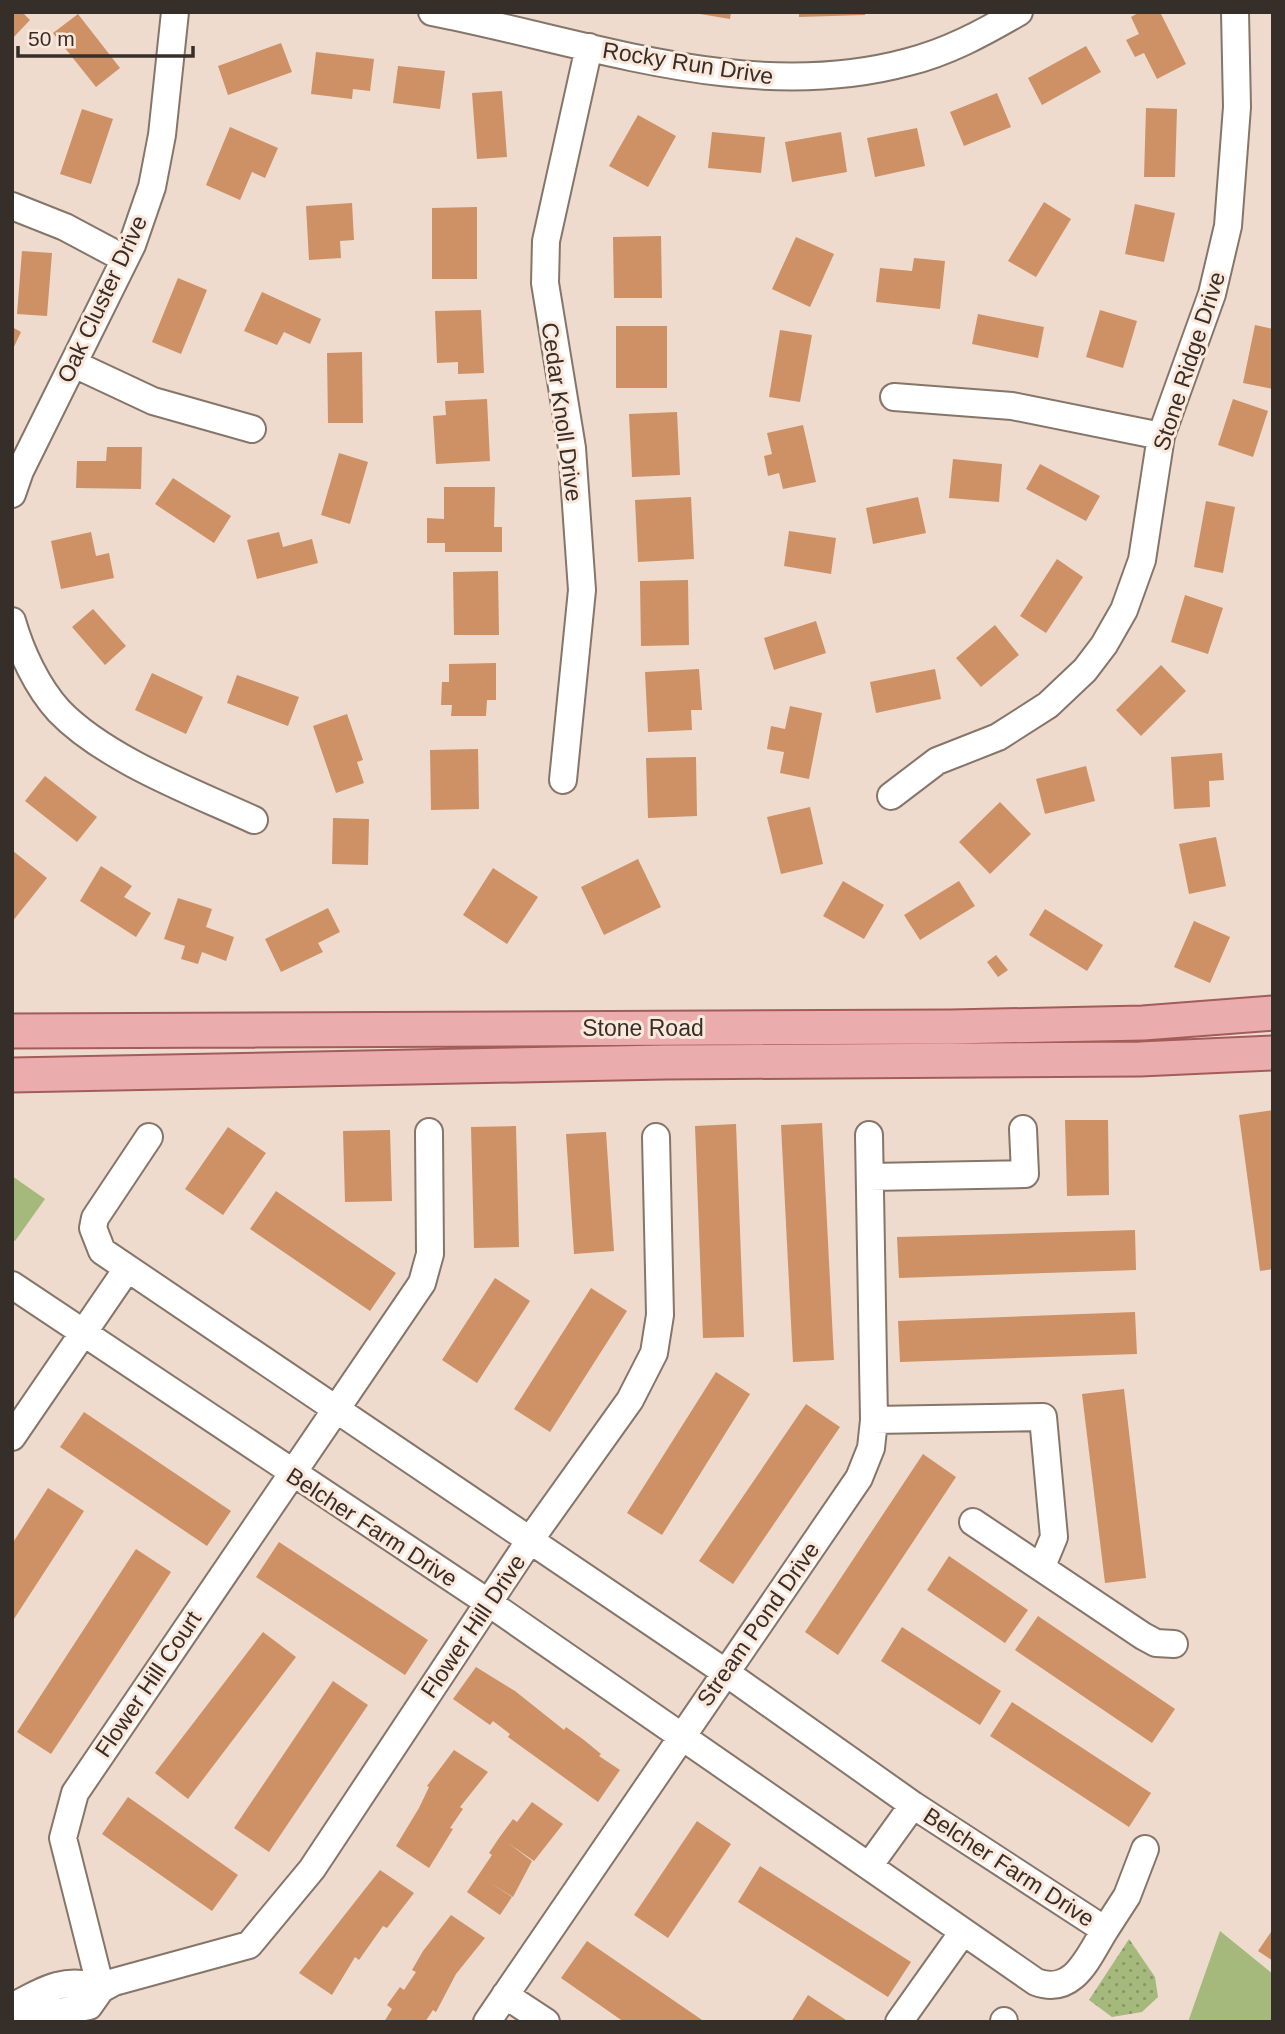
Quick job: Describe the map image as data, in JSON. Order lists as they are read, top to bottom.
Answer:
{
  "streets": {
    "main road": ["Stone Road"],
    "street": [
      "Rocky Run Drive",
      "Oak Cluster Drive",
      "Stone Ridge Drive",
      "Cedar Knoll Drive",
      "Belcher Farm Drive",
      "Stream Pond Drive",
      "Flower Hill Drive",
      "Flower Hill Court"
    ]
  },
  "crossings": [
    ["Rocky Run Drive", "Cedar Knoll Drive"],
    ["Belcher Farm Drive", "Stream Pond Drive"],
    ["Belcher Farm Drive", "Flower Hill Drive"],
    ["Belcher Farm Drive", "Flower Hill Court"],
    ["Flower Hill Drive", "Flower Hill Court"]
  ],
  "scale_bar": "50 m"
}
